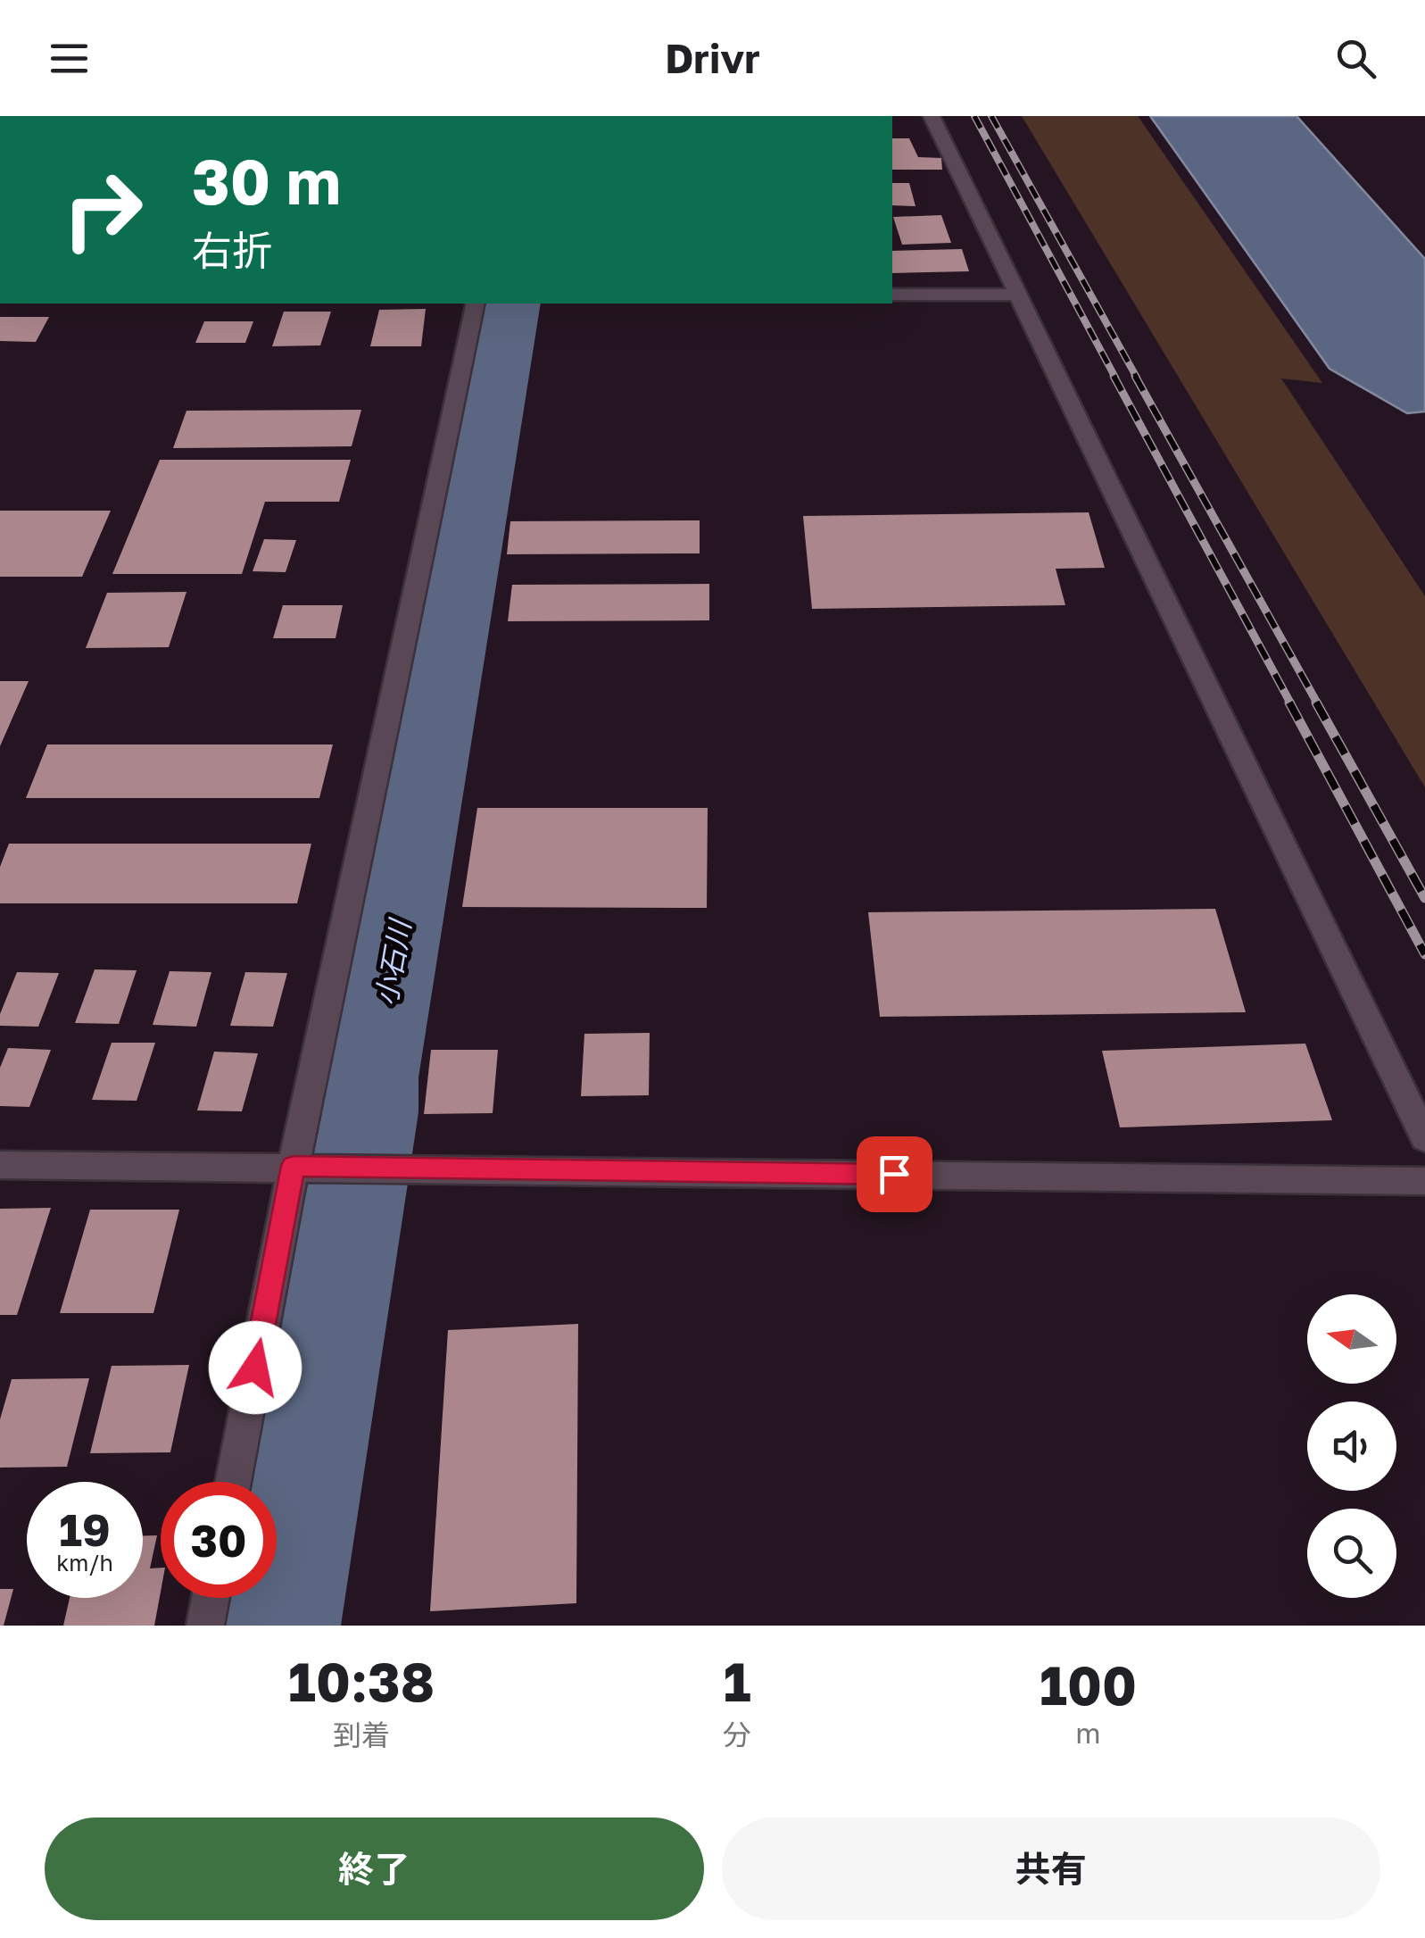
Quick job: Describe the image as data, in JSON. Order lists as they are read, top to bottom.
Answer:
{
  "water": ["小石川"],
  "north": "left",
  "page": {
    "header": "Drivr",
    "turn": ["30 m", "右折"],
    "speed": "19 km/h",
    "limit": "30",
    "eta": [
      "10:38",
      "到着",
      "1",
      "分",
      "100",
      "m"
    ],
    "buttons": ["終了", "共有"]
  }
}
